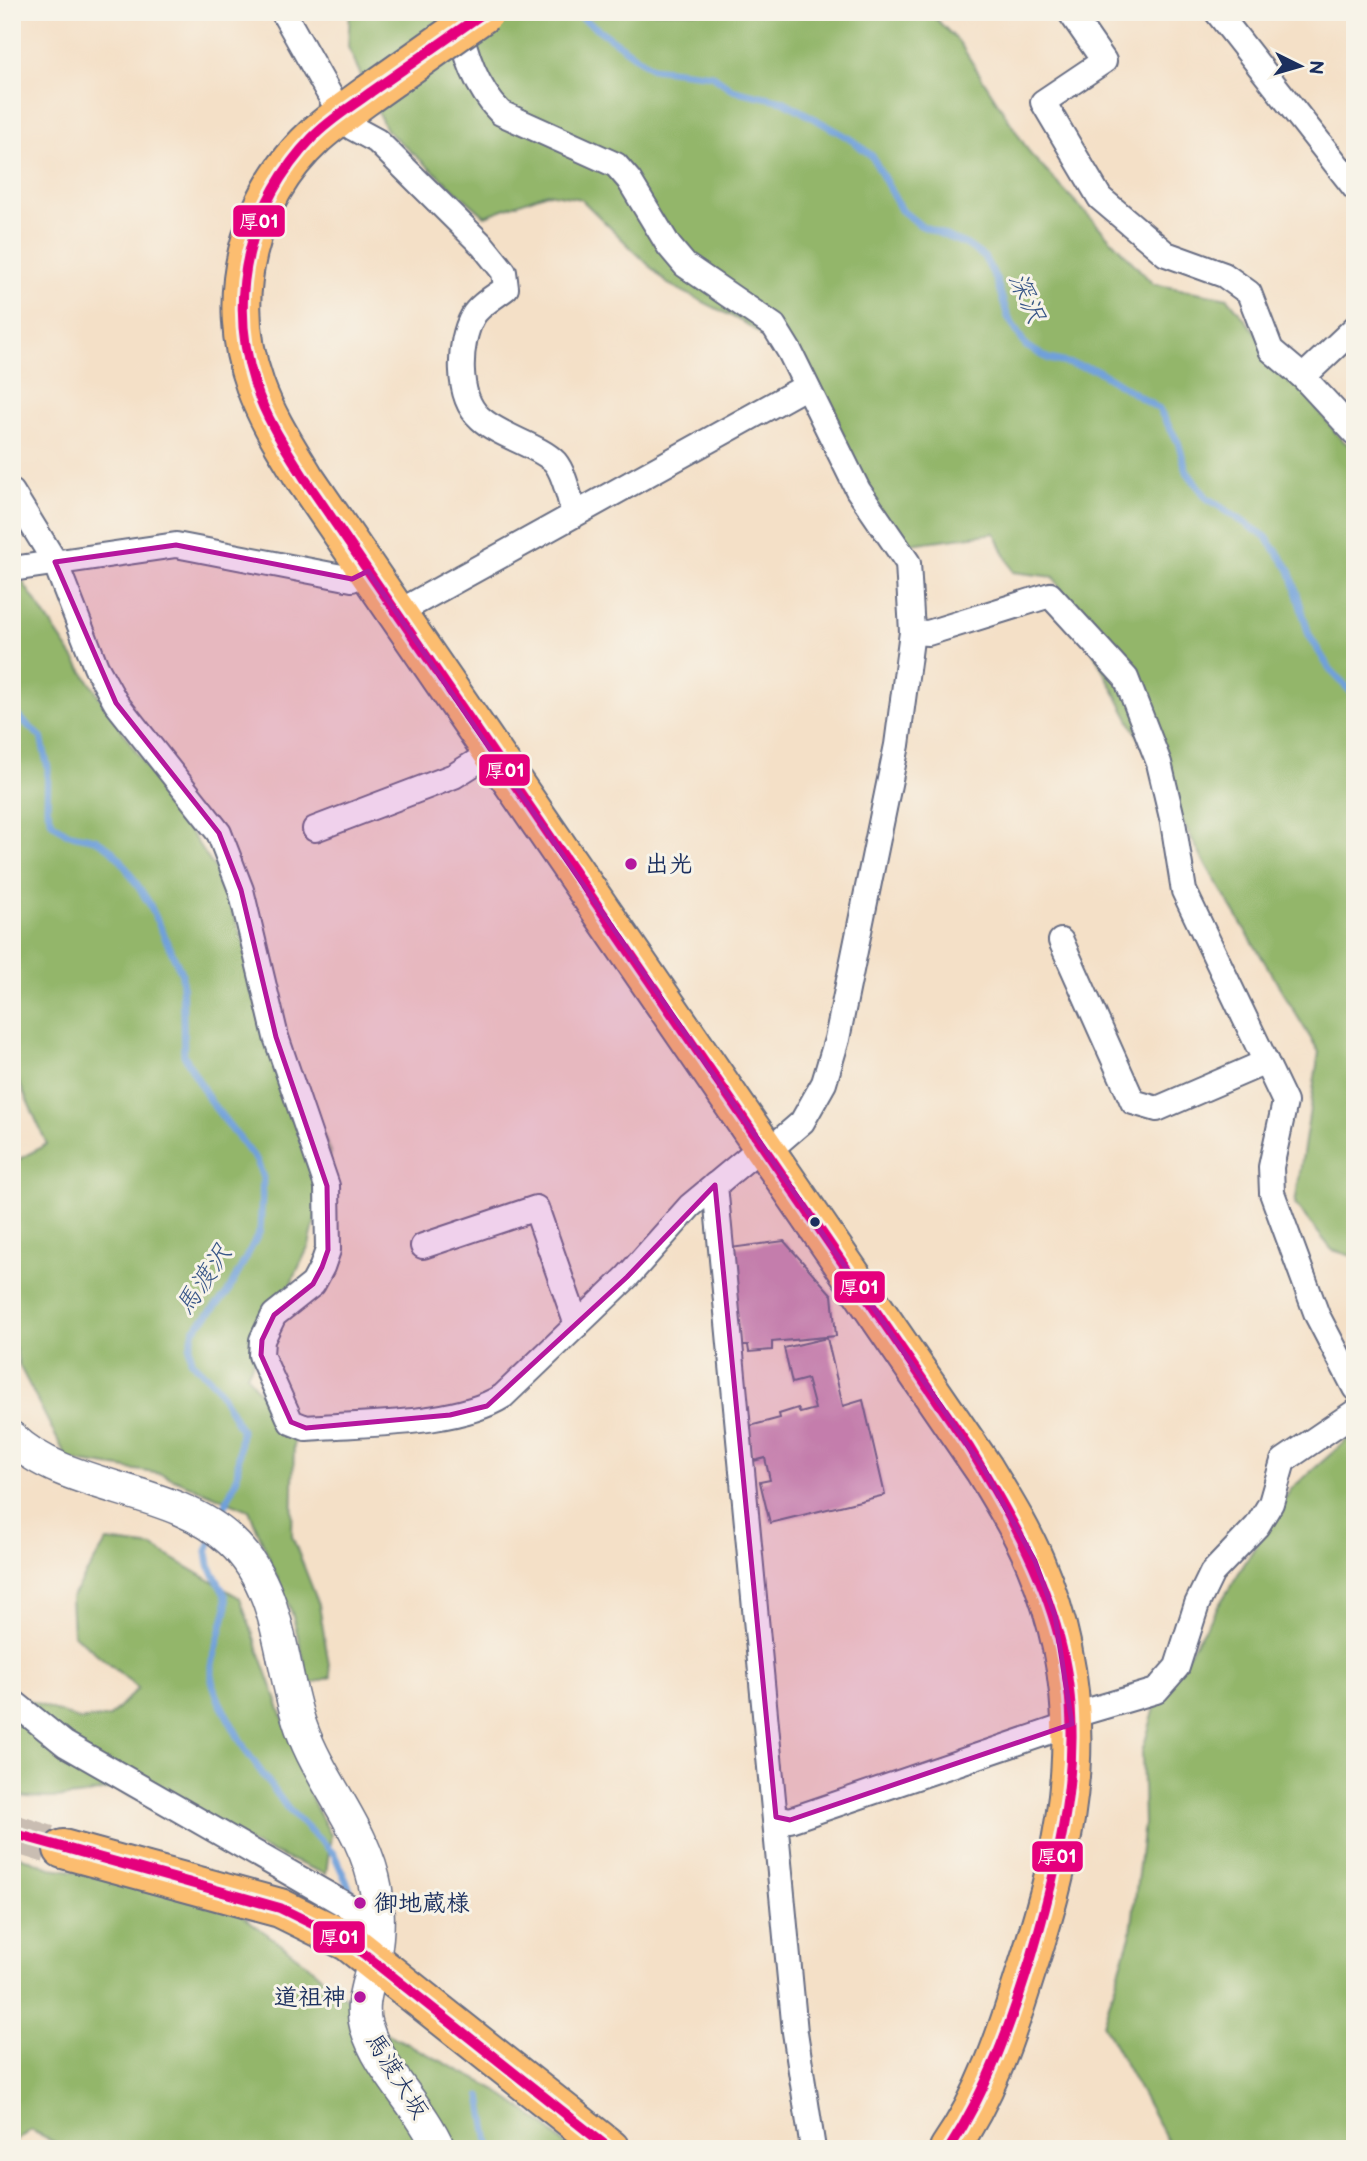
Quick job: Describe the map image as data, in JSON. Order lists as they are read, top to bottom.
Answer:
{
  "streets": {
    "street": ["馬渡大坂"]
  },
  "water": ["深沢", "馬渡沢"],
  "places": ["出光", "御地蔵様", "道祖神"],
  "lines": ["transit line 厚01"],
  "north": "right"
}
